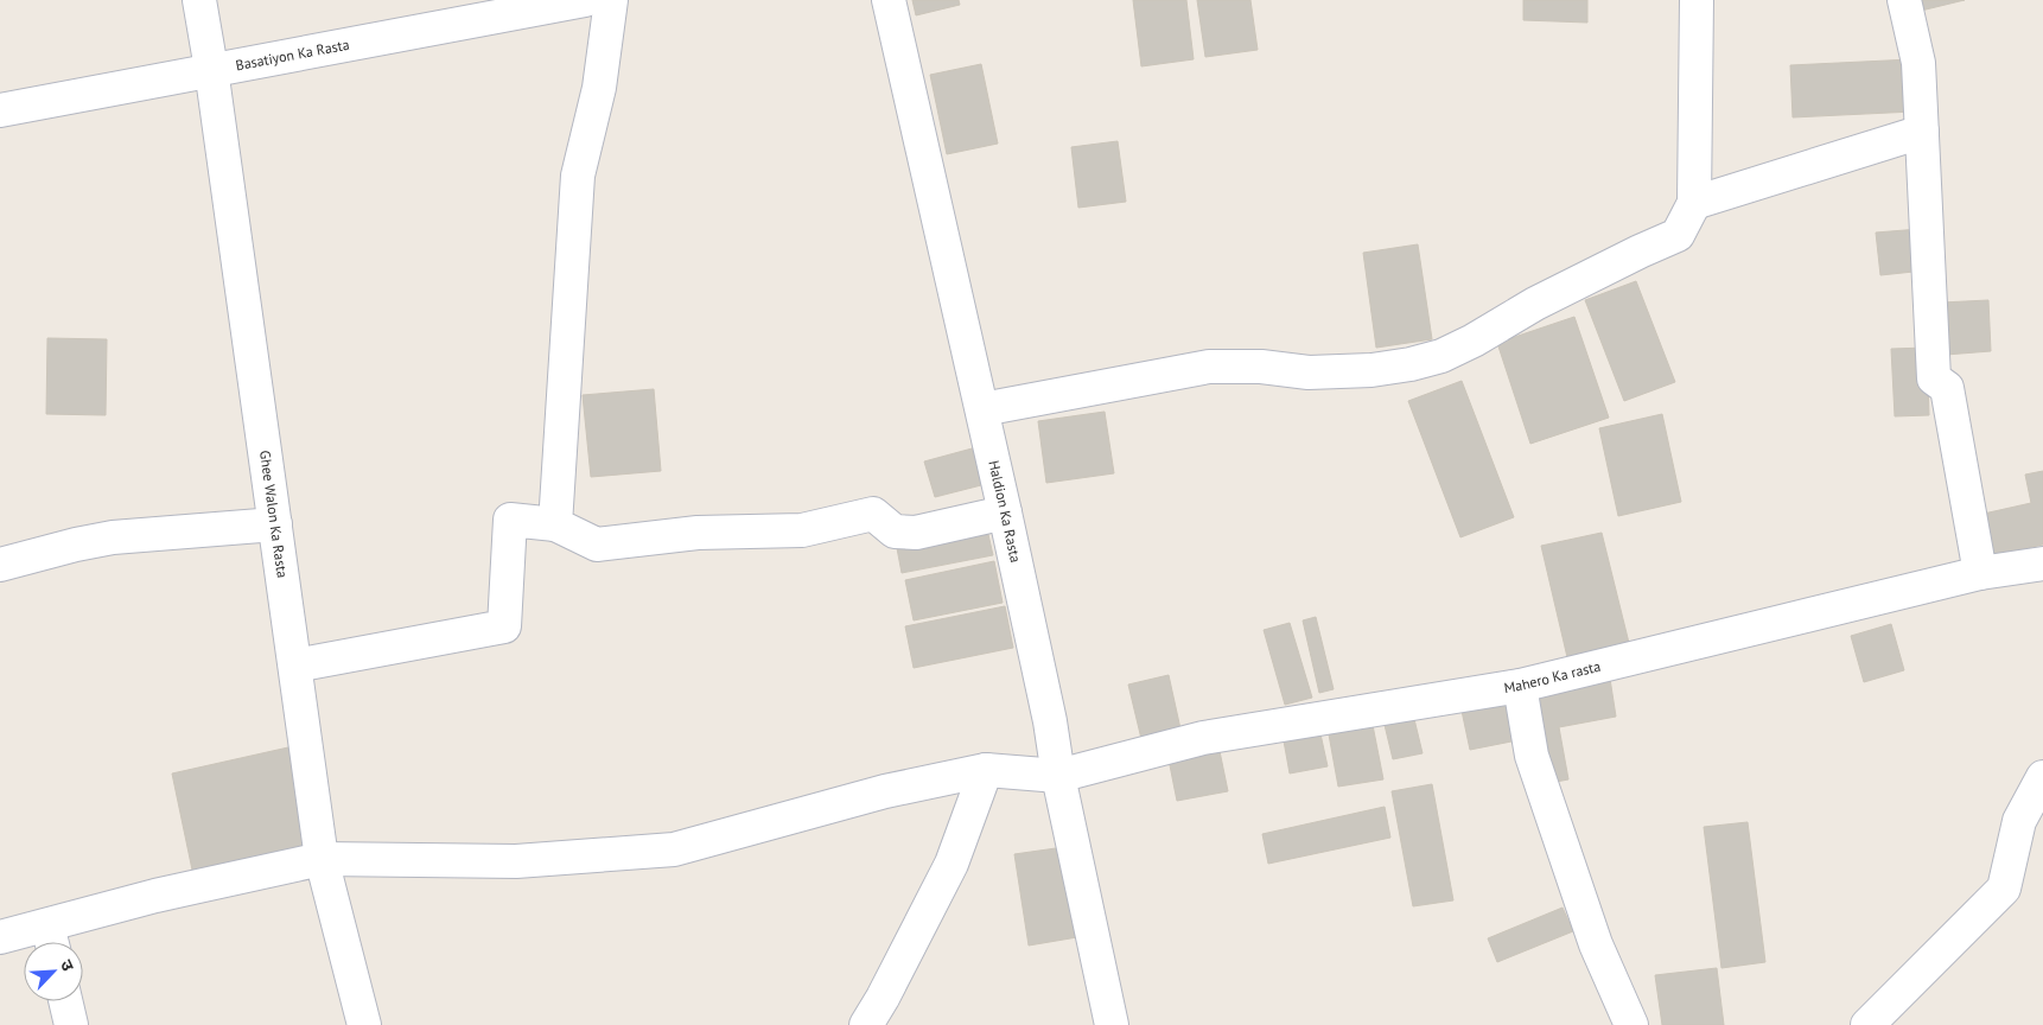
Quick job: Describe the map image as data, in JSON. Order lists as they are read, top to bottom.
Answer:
{
  "streets": {
    "street": [
      "Basatiyon Ka Rasta",
      "Haldion Ka Rasta",
      "Ghee Walon Ka Rasta",
      "Mahero Ka rasta"
    ]
  },
  "crossings": [
    ["Basatiyon Ka Rasta", "Ghee Walon Ka Rasta"],
    ["Haldion Ka Rasta", "Mahero Ka rasta"],
    ["Ghee Walon Ka Rasta", "Mahero Ka rasta"]
  ],
  "north": "top right"
}
